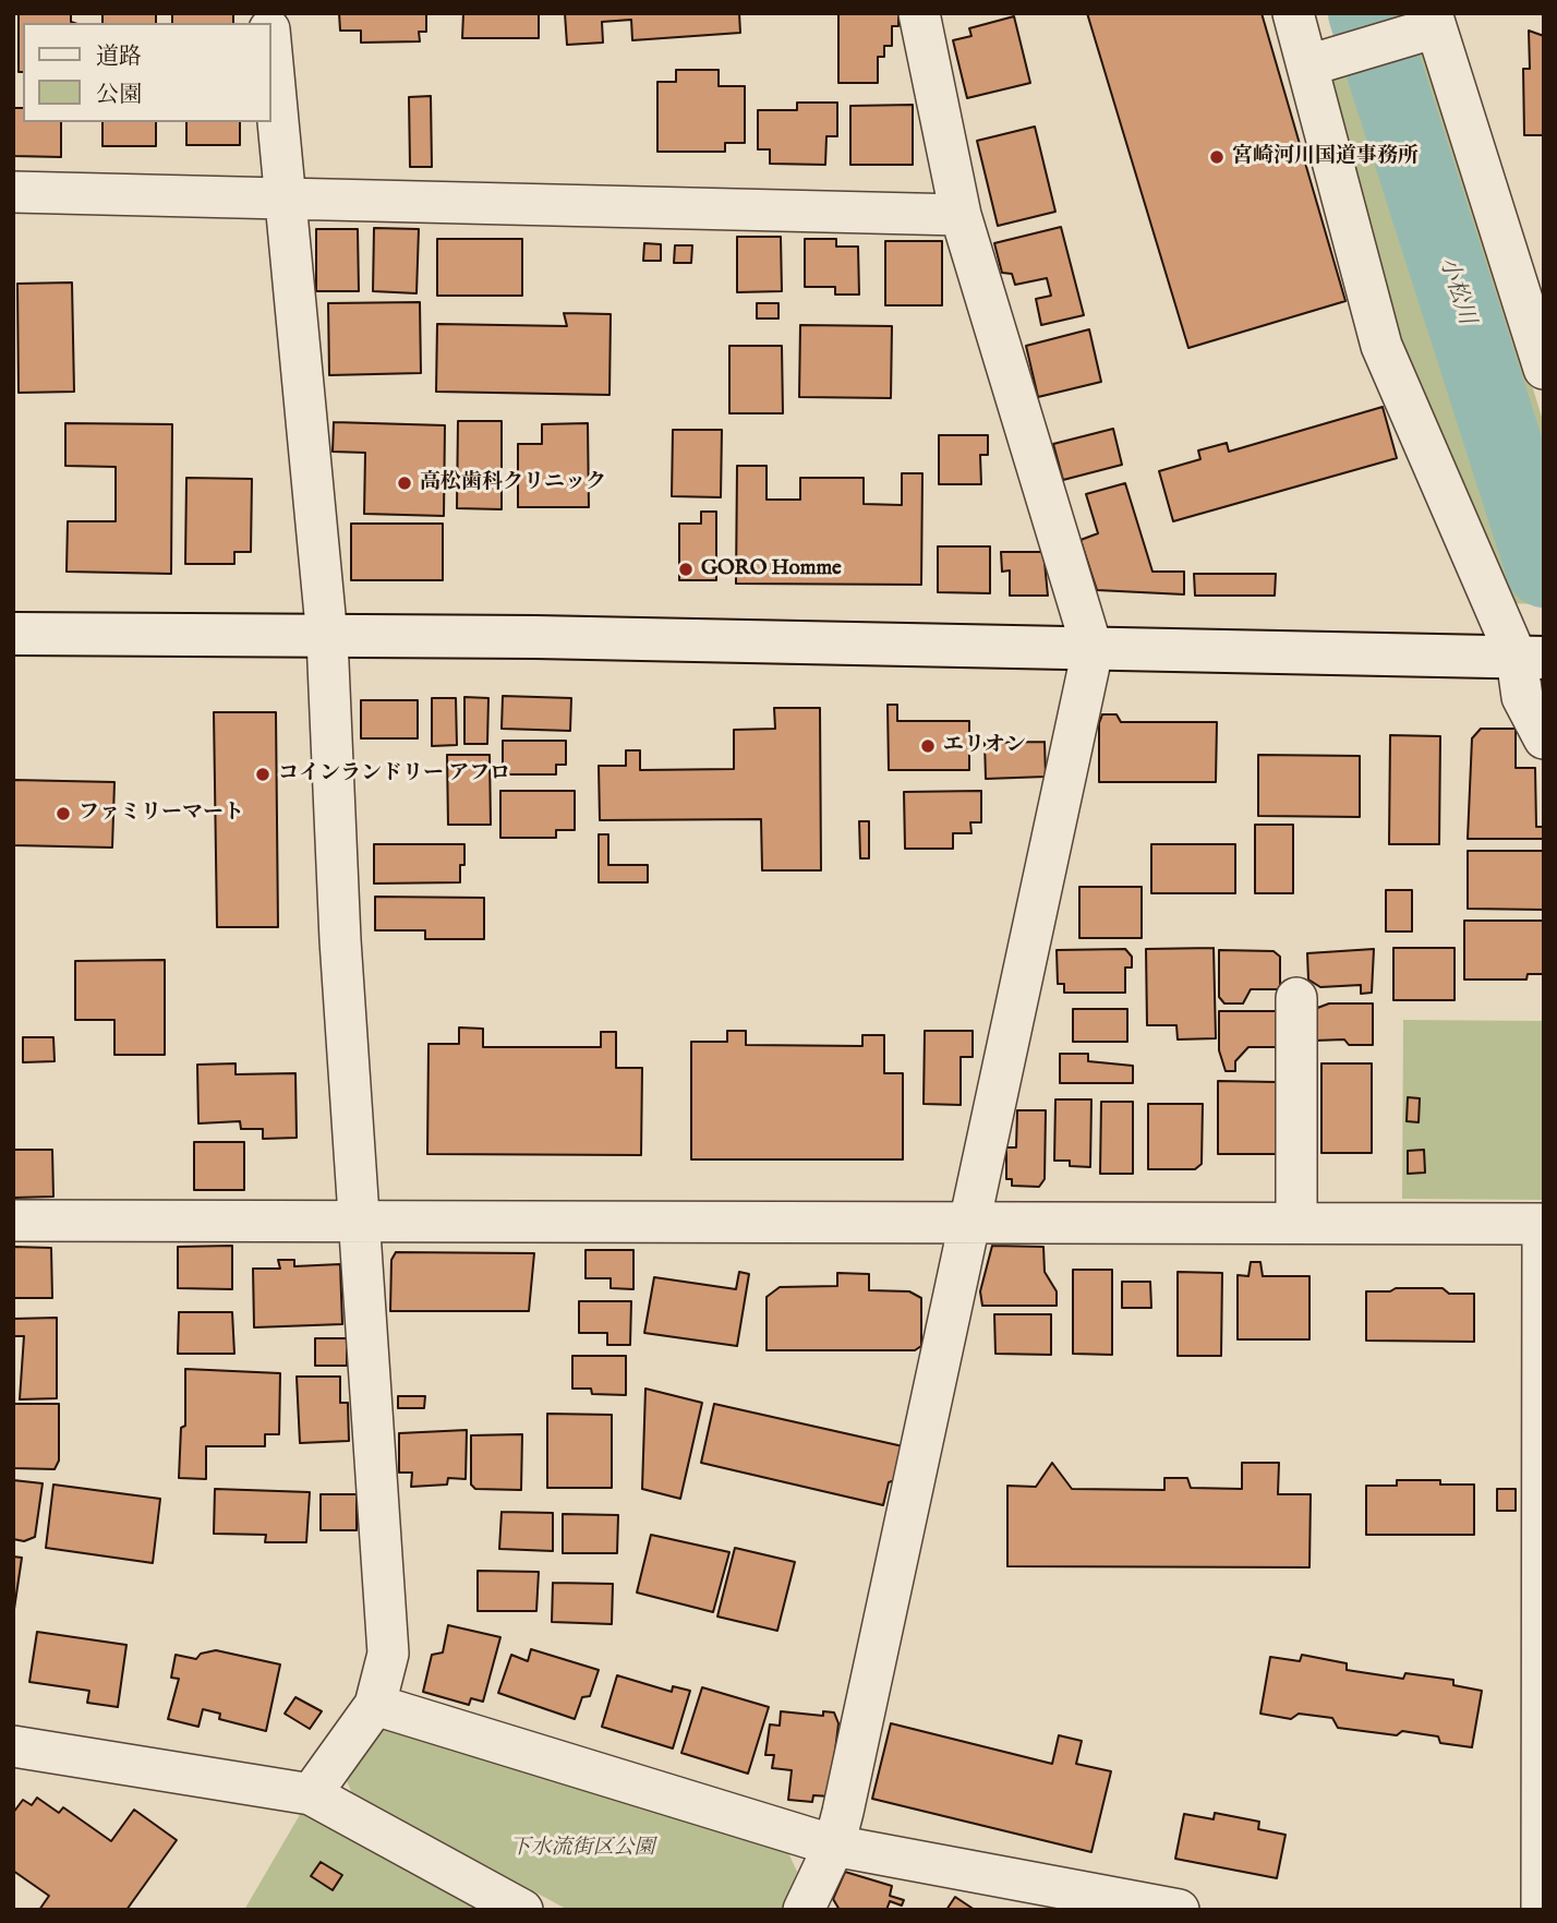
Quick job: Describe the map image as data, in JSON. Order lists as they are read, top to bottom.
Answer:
{
  "water": ["小松川"],
  "parks": ["下水流街区公園"],
  "places": [
    "宮崎河川国道事務所",
    "高松歯科クリニック",
    "GORO Homme",
    "エリオン",
    "コインランドリー アフロ",
    "ファミリーマート"
  ],
  "legend": ["道路", "公園"]
}
